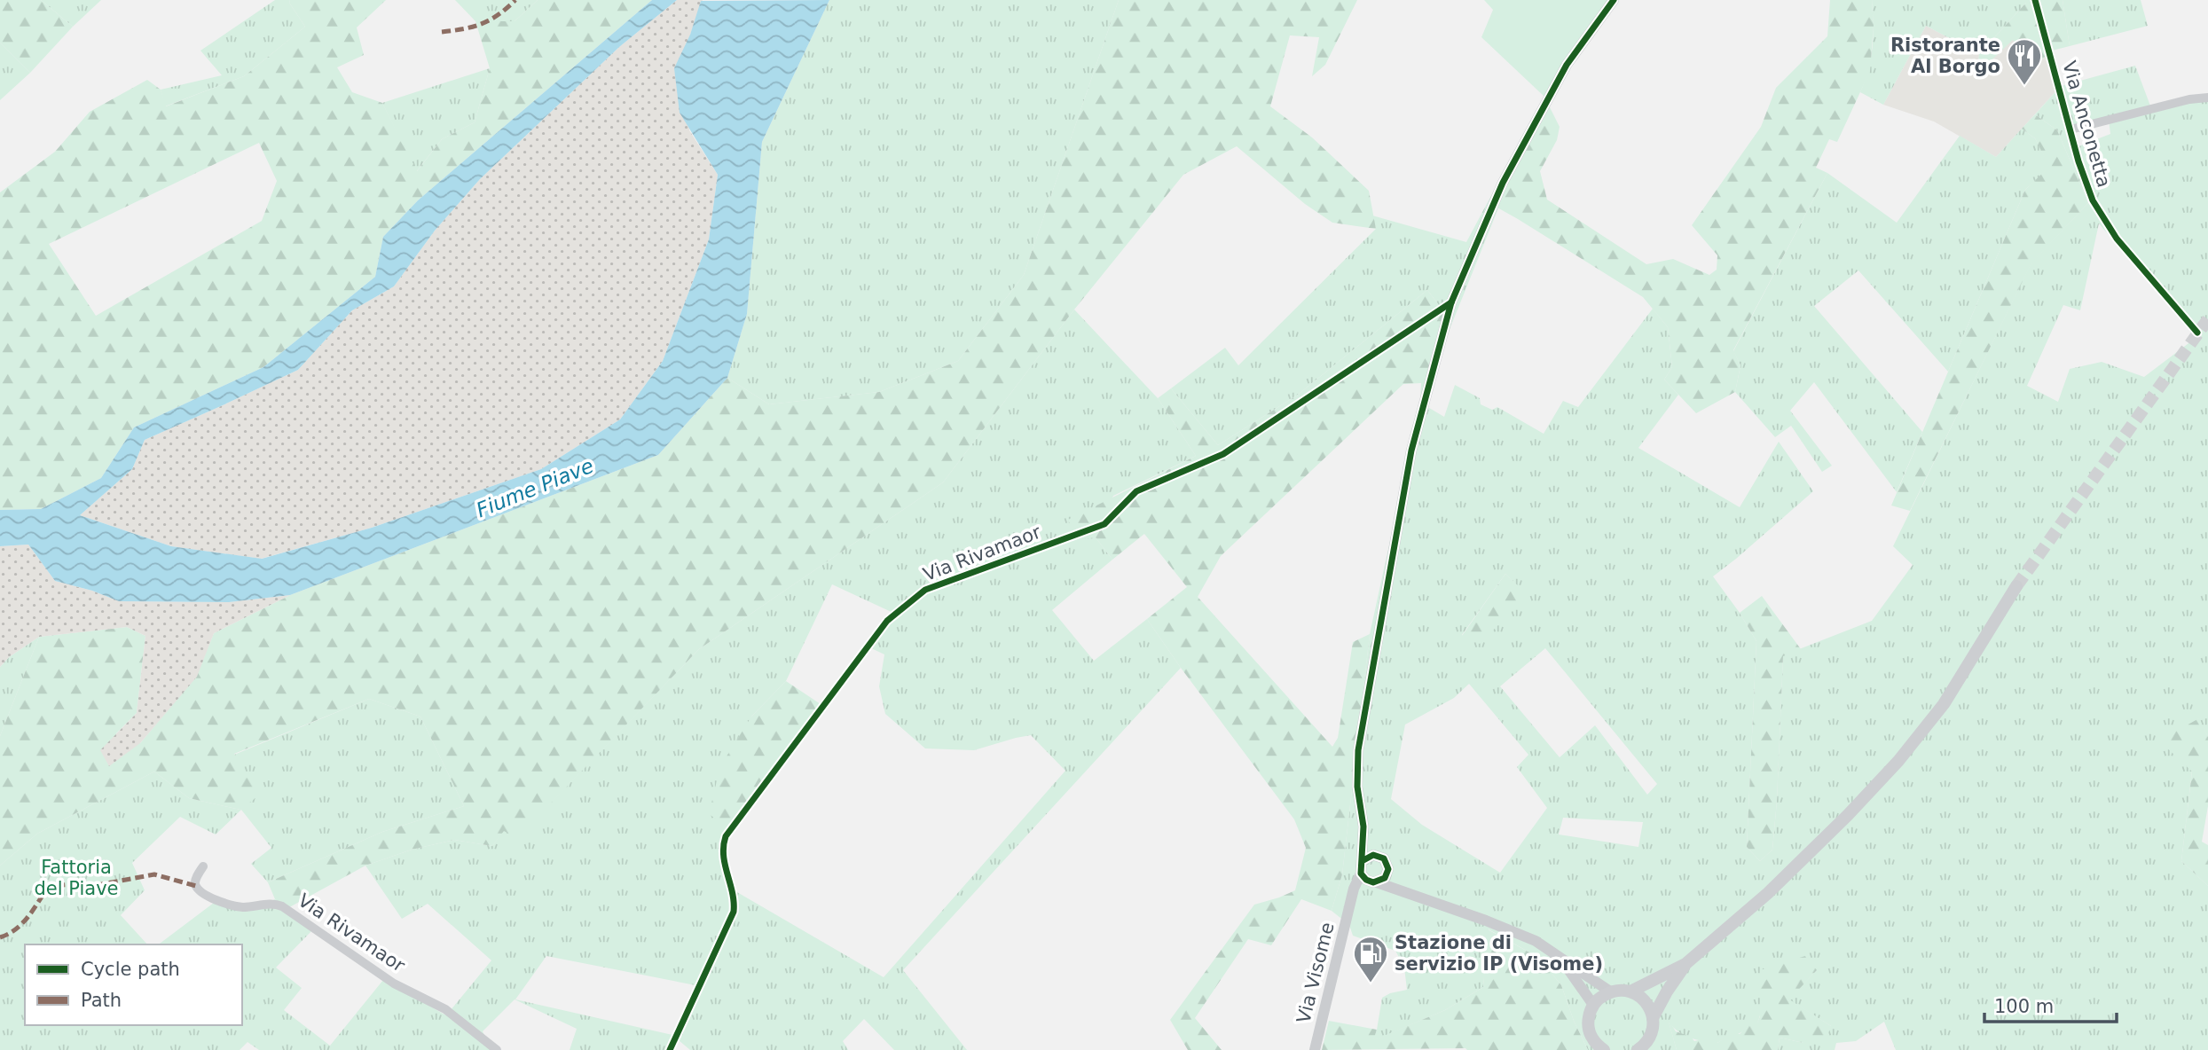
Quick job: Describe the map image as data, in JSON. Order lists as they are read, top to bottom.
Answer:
{
  "streets": {
    "street": ["Via Anconetta", "Via Rivamaor", "Via Visome"]
  },
  "water": ["Fiume Piave"],
  "parks": ["Fattoria del Piave"],
  "places": {
    "restaurant": ["Ristorante Al Borgo"],
    "fuel station": ["Stazione di servizio IP (Visome)"]
  },
  "legend": ["Cycle path", "Path"],
  "scale_bar": "100 m"
}
